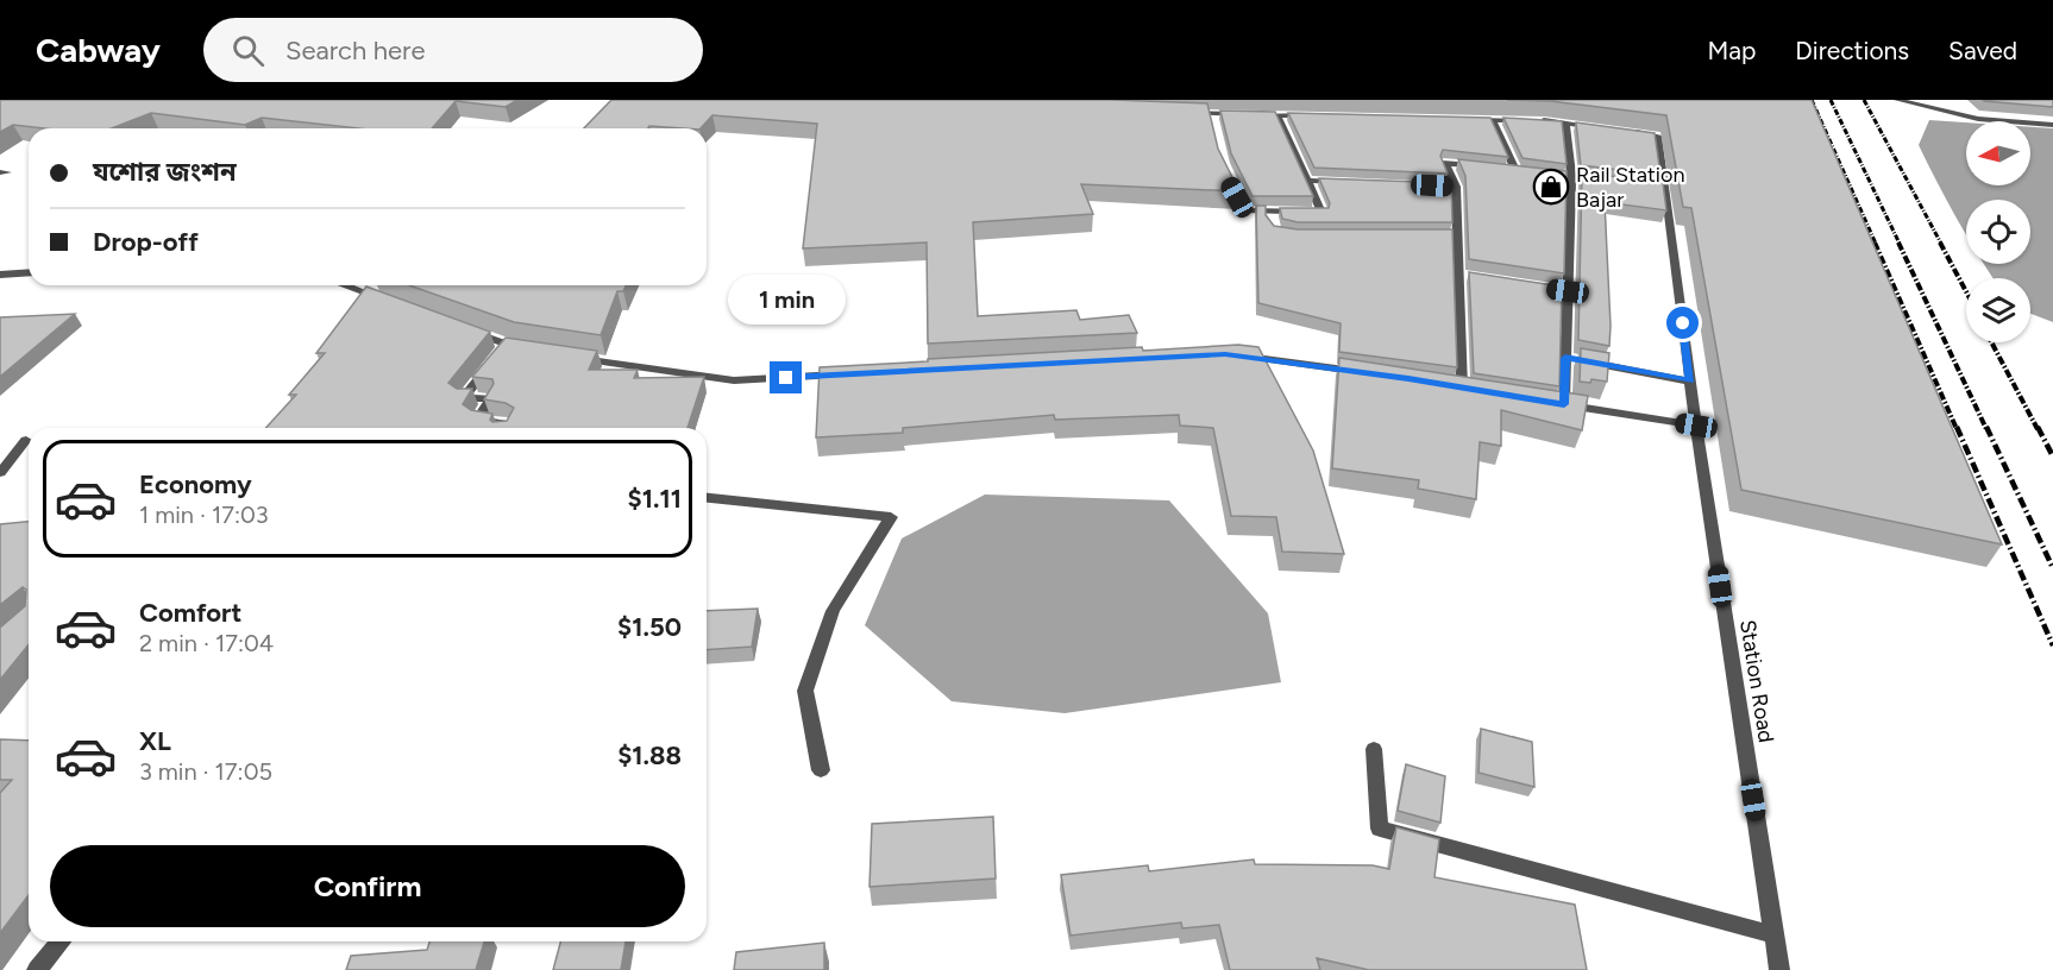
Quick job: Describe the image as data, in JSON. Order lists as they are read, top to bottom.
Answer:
{
  "streets": {
    "street": ["Station Road"]
  },
  "places": {
    "shop": ["Rail Station Bajar"]
  },
  "north": "left",
  "page": {
    "header": "Cabway",
    "search": "Search here",
    "nav": ["Map", "Directions", "Saved"],
    "banner": ["যশোর জংশন", "Drop-off"],
    "bubble": "1 min",
    "list": [
      {
        "name": "Economy",
        "note": "1 min · 17:03",
        "value": "$1.11"
      },
      {
        "name": "Comfort",
        "note": "2 min · 17:04",
        "value": "$1.50"
      },
      {
        "name": "XL",
        "note": "3 min · 17:05",
        "value": "$1.88"
      }
    ],
    "buttons": "Confirm"
  }
}
